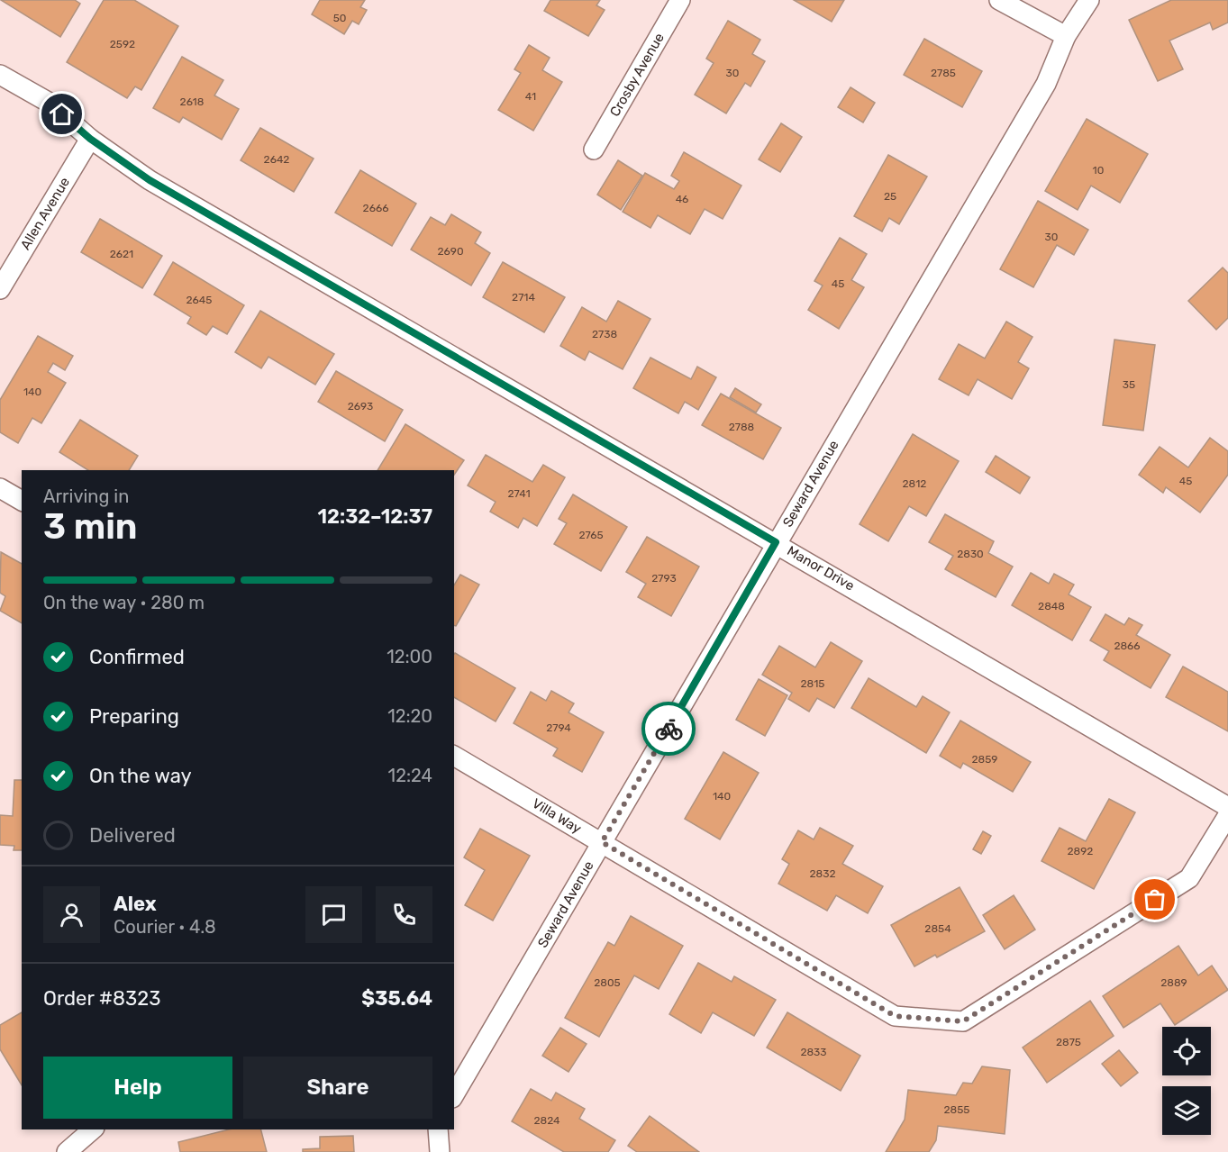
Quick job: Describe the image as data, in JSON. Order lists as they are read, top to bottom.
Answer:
{
  "streets": {
    "street": [
      "Crosby Avenue",
      "Allen Avenue",
      "Seward Avenue",
      "Manor Drive",
      "Villa Way"
    ]
  },
  "crossings": [
    ["Allen Avenue", "Manor Drive"],
    ["Seward Avenue", "Manor Drive"],
    ["Seward Avenue", "Villa Way"]
  ],
  "house_numbers": [
    "50",
    "2592",
    "30",
    "2785",
    "41",
    "2618",
    "2642",
    "10",
    "25",
    "46",
    "2666",
    "30",
    "2690",
    "2621",
    "45",
    "2714",
    "2645",
    "2738",
    "35",
    "140",
    "2693",
    "2788",
    "45",
    "2812",
    "2741",
    "2765",
    "2830",
    "2793",
    "2848",
    "2866",
    "2815",
    "2794",
    "2859",
    "140",
    "2892",
    "2832",
    "2854",
    "2805",
    "2889",
    "2875",
    "2833",
    "2855",
    "2824"
  ],
  "page": {
    "heading": ["3 min", "Arriving in", "12:32–12:37"],
    "panel": [
      "Alex",
      "Courier · 4.8",
      "Order #8323",
      "$35.64"
    ],
    "bar": "On the way · 280 m",
    "list": [
      ["Confirmed", "12:00"],
      ["Preparing", "12:20"],
      ["On the way", "12:24"],
      "Delivered"
    ],
    "buttons": ["Help", "Share"]
  }
}
